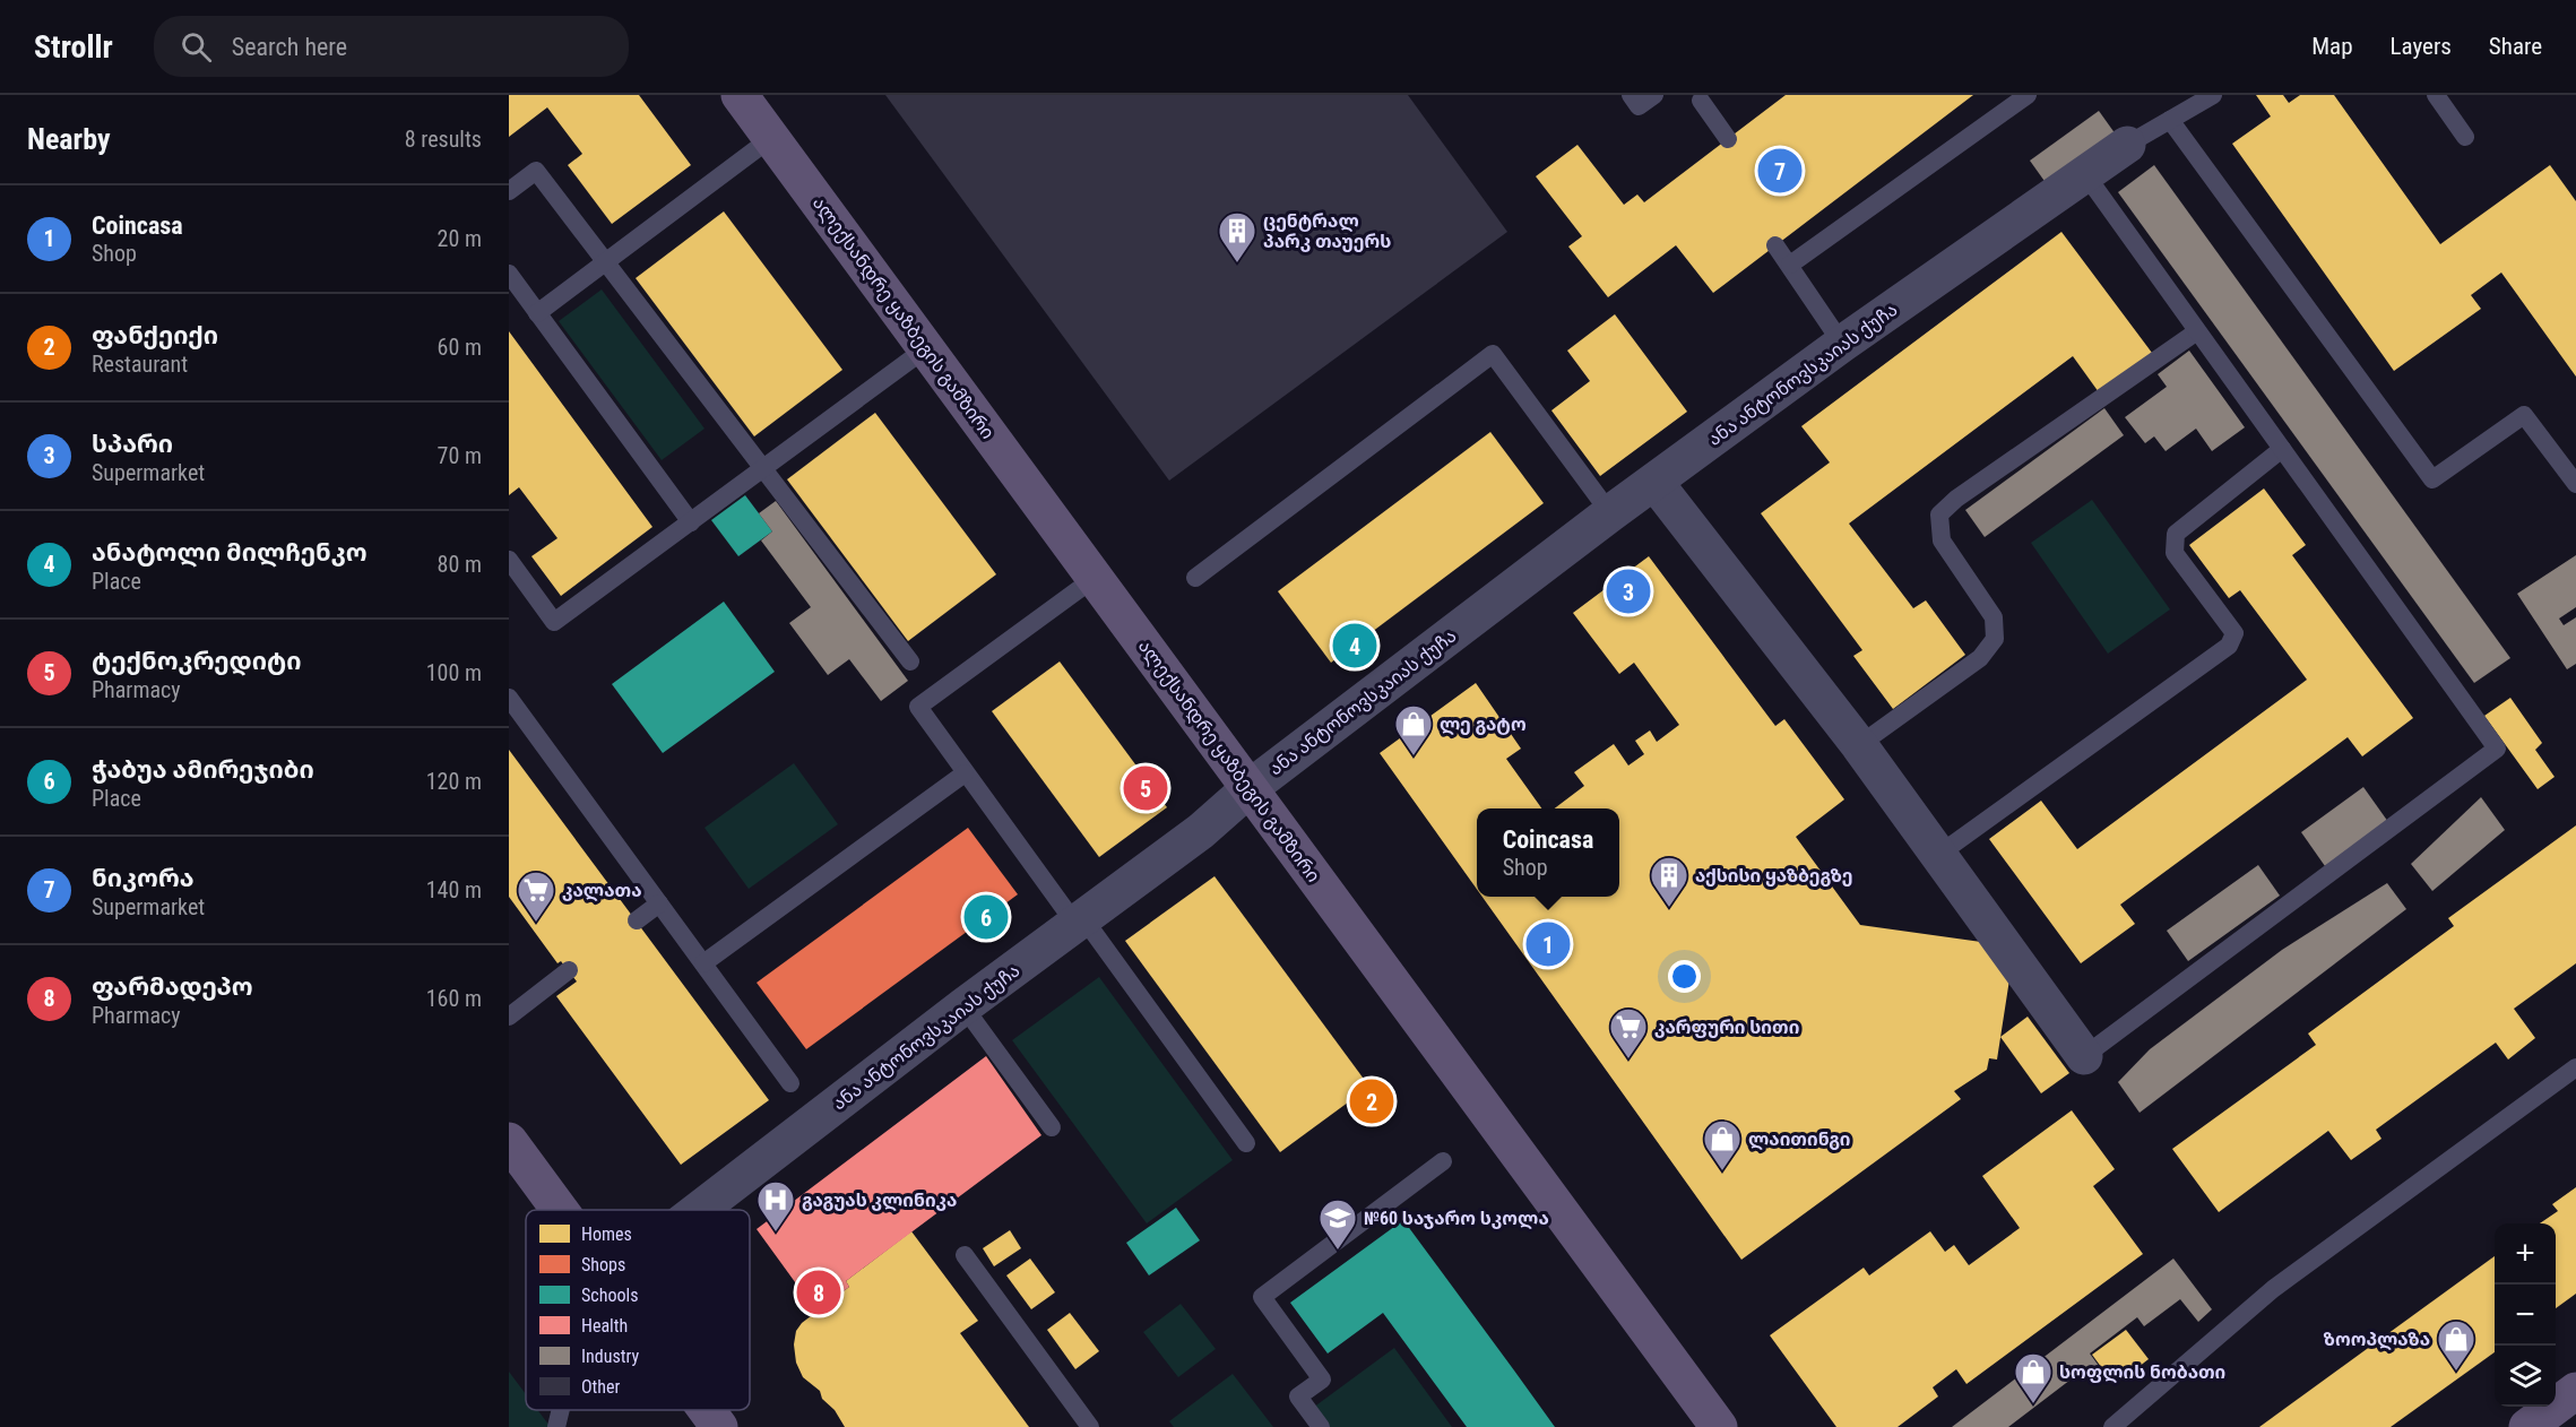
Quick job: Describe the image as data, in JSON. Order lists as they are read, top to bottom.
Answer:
{
  "streets": {
    "main road": ["ალექსანდრე ყაზბეგის გამზირი"],
    "street": ["ანა ანტონოვსკაიას ქუჩა"]
  },
  "crossings": [
    ["ალექსანდრე ყაზბეგის გამზირი", "ანა ანტონოვსკაიას ქუჩა"]
  ],
  "places": {
    "building": ["ცენტრალ პარკ თაუერს", "აქსისი ყაზბეგზე"],
    "shop": [
      "ლე გატო",
      "ლაითინგი",
      "ზოოპლაზა",
      "სოფლის ნობათი"
    ],
    "supermarket": ["კალათა", "კარფური სითი"],
    "hospital": ["გაგუას კლინიკა"],
    "school or university": ["№60 საჯარო სკოლა"]
  },
  "legend": [
    "Homes",
    "Shops",
    "Schools",
    "Health",
    "Industry",
    "Other"
  ],
  "page": {
    "header": "Strollr",
    "search": "Search here",
    "nav": ["Map", "Layers", "Share"],
    "heading": ["Nearby", "8 results"],
    "pins": [
      "7",
      "3",
      "4",
      "5",
      "6",
      "1",
      "2",
      "8"
    ],
    "list": [
      {
        "mark": "1",
        "name": "Coincasa",
        "note": "Shop",
        "value": "20 m"
      },
      {
        "mark": "2",
        "name": "ფანქეიქი",
        "note": "Restaurant",
        "value": "60 m"
      },
      {
        "mark": "3",
        "name": "სპარი",
        "note": "Supermarket",
        "value": "70 m"
      },
      {
        "mark": "4",
        "name": "ანატოლი მილჩენკო",
        "note": "Place",
        "value": "80 m"
      },
      {
        "mark": "5",
        "name": "ტექნოკრედიტი",
        "note": "Pharmacy",
        "value": "100 m"
      },
      {
        "mark": "6",
        "name": "ჭაბუა ამირეჯიბი",
        "note": "Place",
        "value": "120 m"
      },
      {
        "mark": "7",
        "name": "ნიკორა",
        "note": "Supermarket",
        "value": "140 m"
      },
      {
        "mark": "8",
        "name": "ფარმადეპო",
        "note": "Pharmacy",
        "value": "160 m"
      }
    ],
    "popup": ["Coincasa", "Shop"],
    "map_buttons": ["+", "−"]
  }
}
